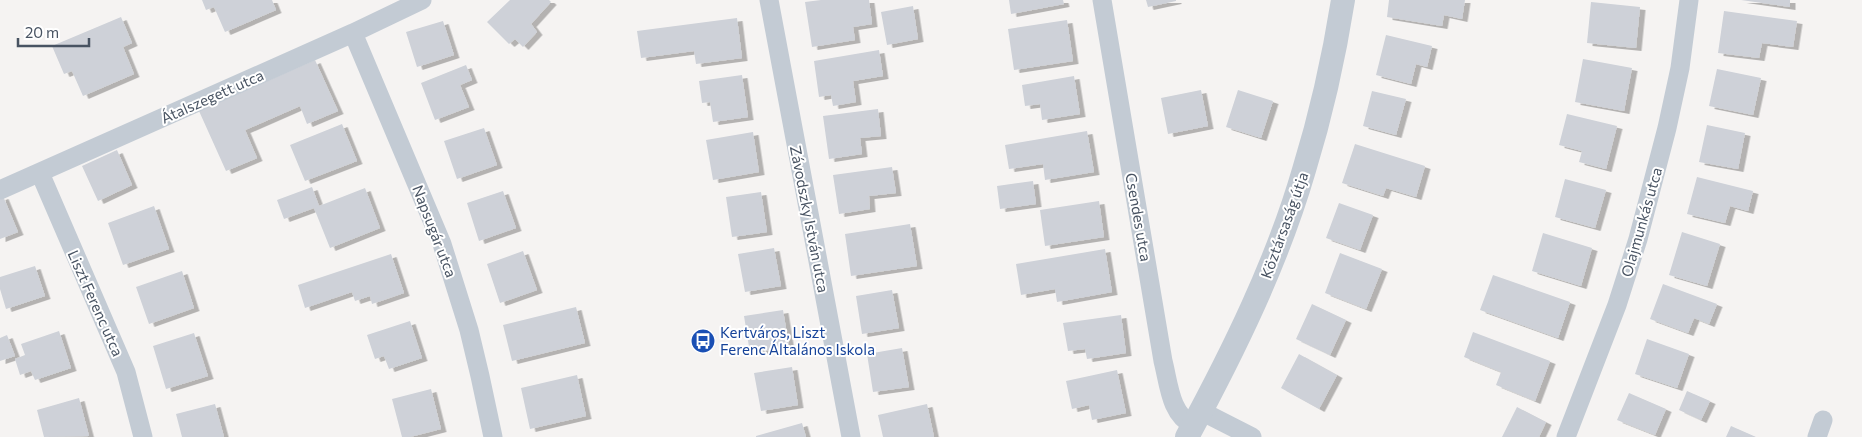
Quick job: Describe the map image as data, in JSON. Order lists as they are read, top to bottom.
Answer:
{
  "streets": {
    "street": [
      "Átalszegett utca",
      "Csendes utca",
      "Závodszky István utca",
      "Olajmunkás utca",
      "Köztársaság útja",
      "Napsugár utca",
      "Liszt Ferenc utca"
    ]
  },
  "crossings": [
    ["Átalszegett utca", "Napsugár utca"],
    ["Átalszegett utca", "Liszt Ferenc utca"],
    ["Csendes utca", "Köztársaság útja"]
  ],
  "places": {
    "bus stop": ["Kertváros, Liszt Ferenc Általános Iskola"]
  },
  "scale_bar": "20 m"
}
